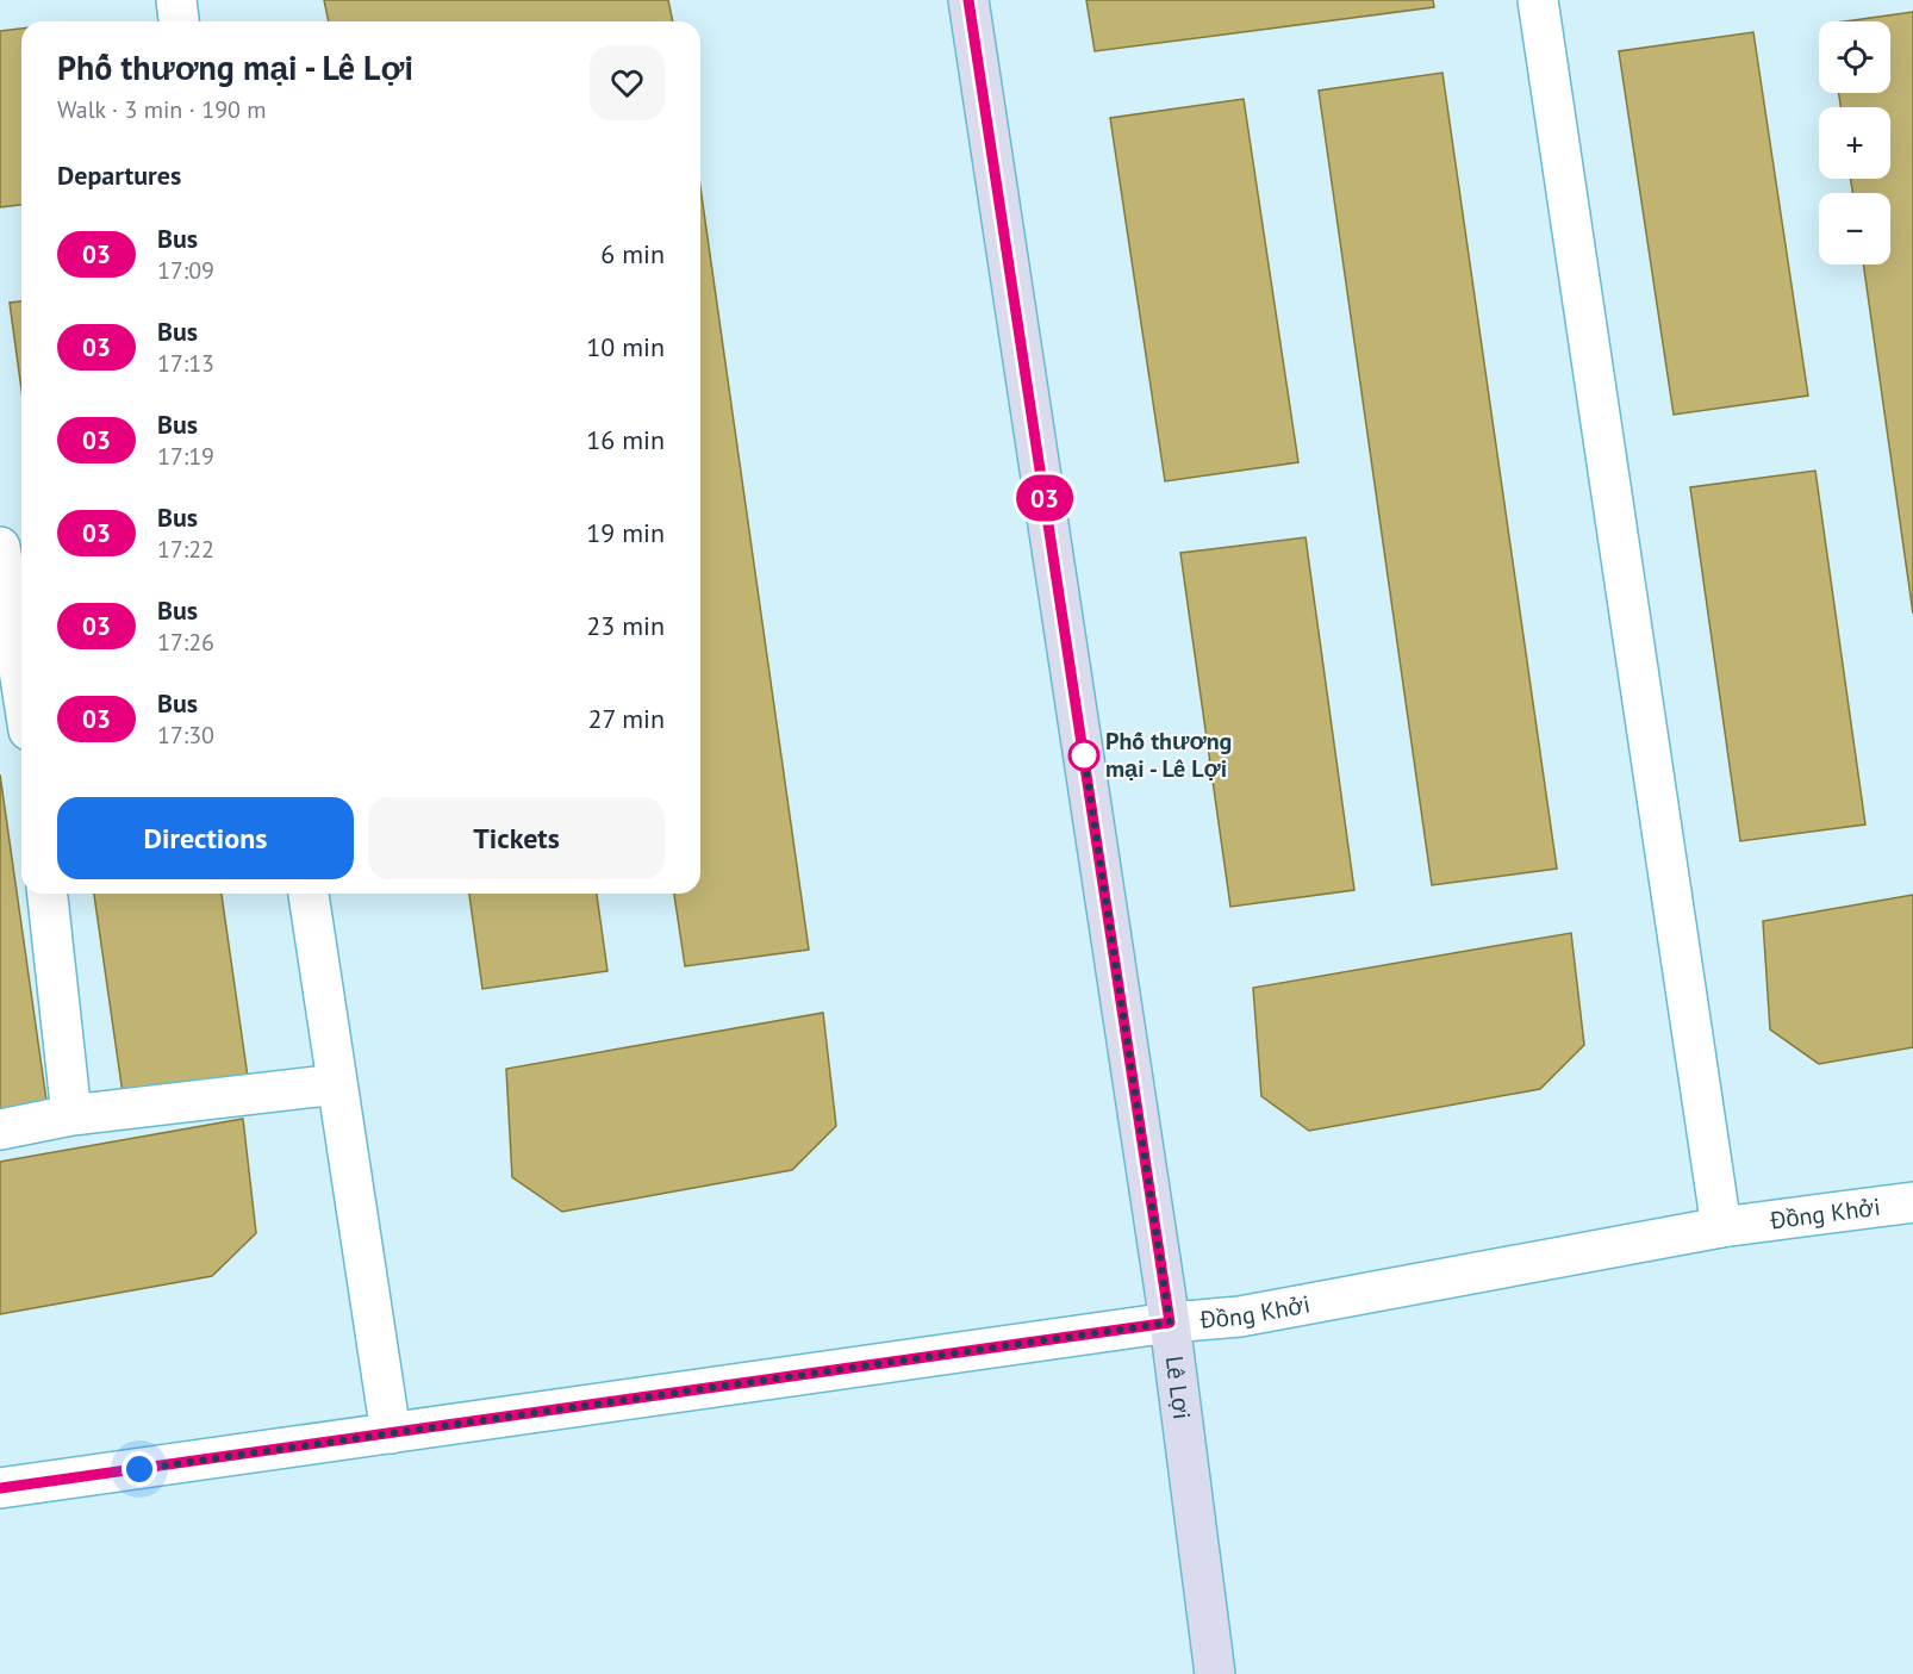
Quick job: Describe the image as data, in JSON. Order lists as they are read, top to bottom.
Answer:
{
  "streets": {
    "main road": ["Lê Lợi"],
    "street": ["Đồng Khởi"]
  },
  "crossings": [
    ["Đồng Khởi", "Lê Lợi"]
  ],
  "places": ["Phố thương mại - Lê Lợi"],
  "lines": ["bus line 03"],
  "page": {
    "on_map": "03",
    "map_buttons": ["+", "−"],
    "heading": [
      ["Phố thương mại - Lê Lợi", "Walk · 3 min · 190 m"],
      "Departures"
    ],
    "list": [
      {
        "mark": "03",
        "name": "Bus",
        "note": "17:09",
        "value": "6 min"
      },
      {
        "mark": "03",
        "name": "Bus",
        "note": "17:13",
        "value": "10 min"
      },
      {
        "mark": "03",
        "name": "Bus",
        "note": "17:19",
        "value": "16 min"
      },
      {
        "mark": "03",
        "name": "Bus",
        "note": "17:22",
        "value": "19 min"
      },
      {
        "mark": "03",
        "name": "Bus",
        "note": "17:26",
        "value": "23 min"
      },
      {
        "mark": "03",
        "name": "Bus",
        "note": "17:30",
        "value": "27 min"
      }
    ],
    "buttons": ["Directions", "Tickets"]
  }
}
